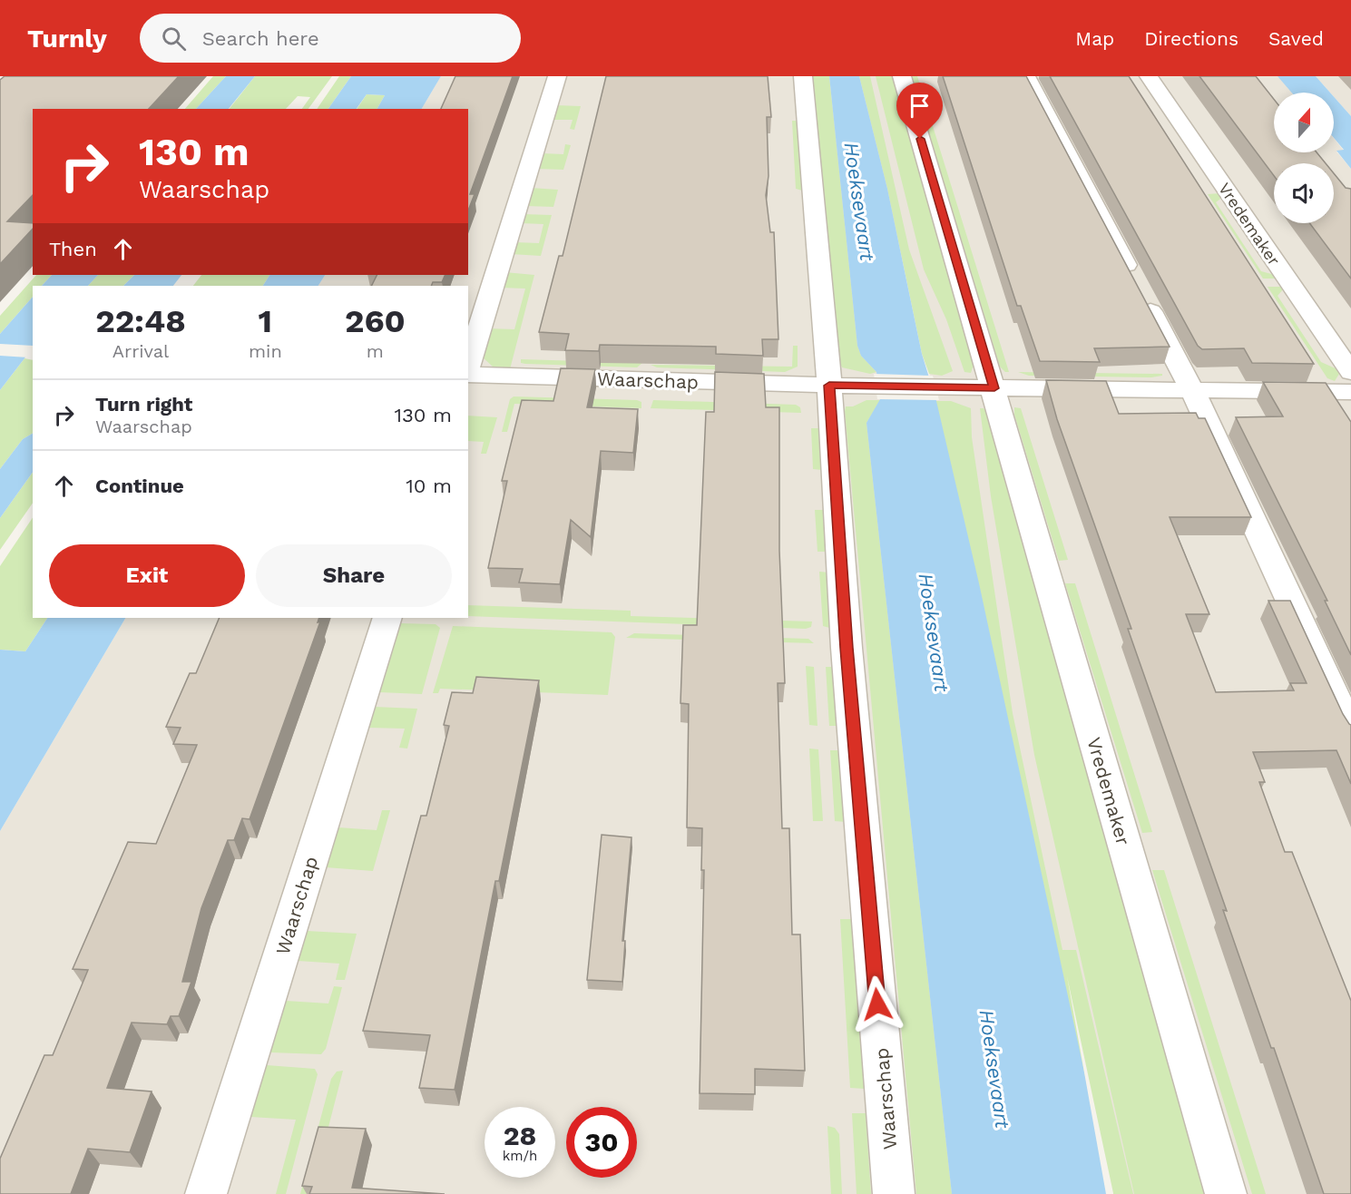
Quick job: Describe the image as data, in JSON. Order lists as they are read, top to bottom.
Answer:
{
  "streets": {
    "street": ["Vredemaker", "Waarschap"]
  },
  "crossings": [
    ["Vredemaker", "Waarschap"]
  ],
  "water": ["Hoeksevaart"],
  "north": "top",
  "page": {
    "header": "Turnly",
    "search": "Search here",
    "nav": ["Map", "Directions", "Saved"],
    "turn": ["130 m", "Waarschap"],
    "then": "Then",
    "eta": [
      "22:48",
      "Arrival",
      "1",
      "min",
      "260",
      "m"
    ],
    "list": [
      {
        "name": "Turn right",
        "note": "Waarschap",
        "value": "130 m"
      },
      {
        "name": "Continue",
        "value": "10 m"
      }
    ],
    "buttons": ["Exit", "Share"],
    "speed": "28 km/h",
    "limit": "30"
  }
}
